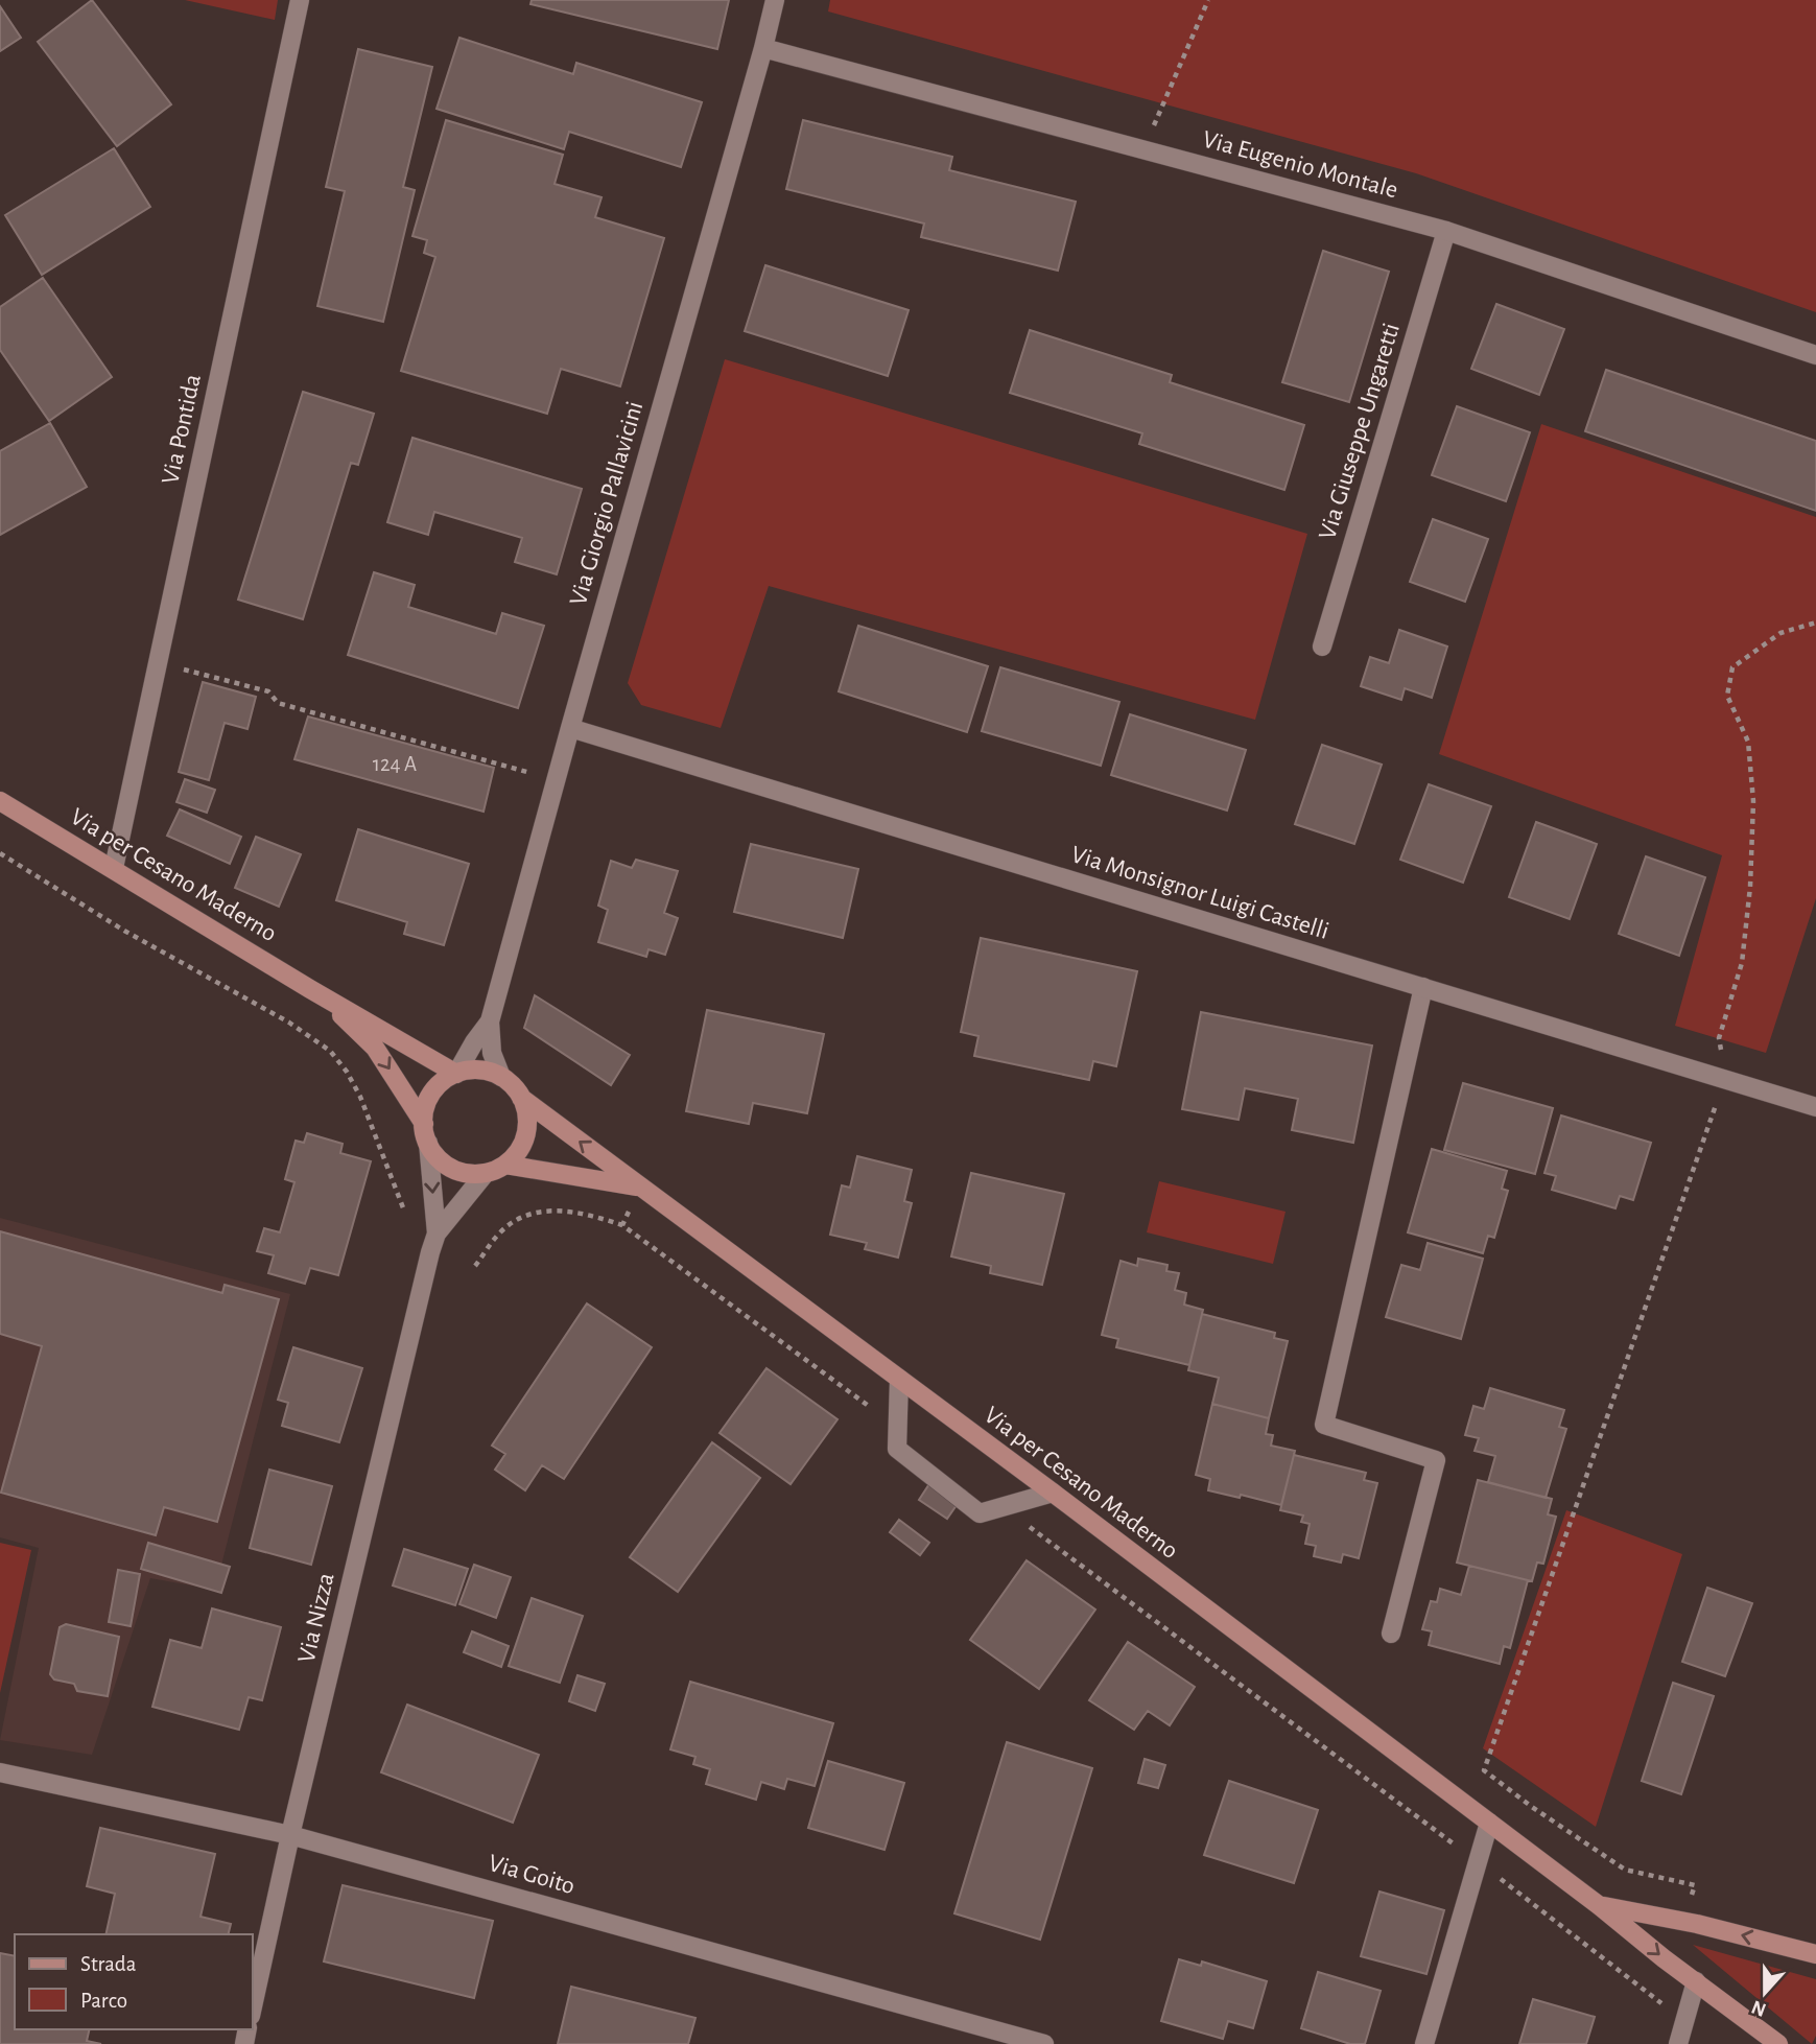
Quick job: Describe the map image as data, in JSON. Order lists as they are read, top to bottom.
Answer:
{
  "streets": {
    "main road": ["Via per Cesano Maderno"],
    "street": [
      "Via Eugenio Montale",
      "Via Pontida",
      "Via Giuseppe Ungaretti",
      "Via Giorgio Pallavicini",
      "Via Monsignor Luigi Castelli",
      "Via Nizza",
      "Via Goito"
    ]
  },
  "crossings": [
    ["Via Eugenio Montale", "Via Giuseppe Ungaretti"],
    ["Via Eugenio Montale", "Via Giorgio Pallavicini"],
    ["Via Pontida", "Via per Cesano Maderno"],
    ["Via Giorgio Pallavicini", "Via per Cesano Maderno"],
    ["Via Giorgio Pallavicini", "Via Monsignor Luigi Castelli"],
    ["Via Giorgio Pallavicini", "Via Nizza"],
    ["Via per Cesano Maderno", "Via Nizza"],
    ["Via Nizza", "Via Goito"]
  ],
  "house_numbers": ["124 A"],
  "legend": ["Strada", "Parco"],
  "north": "bottom"
}
